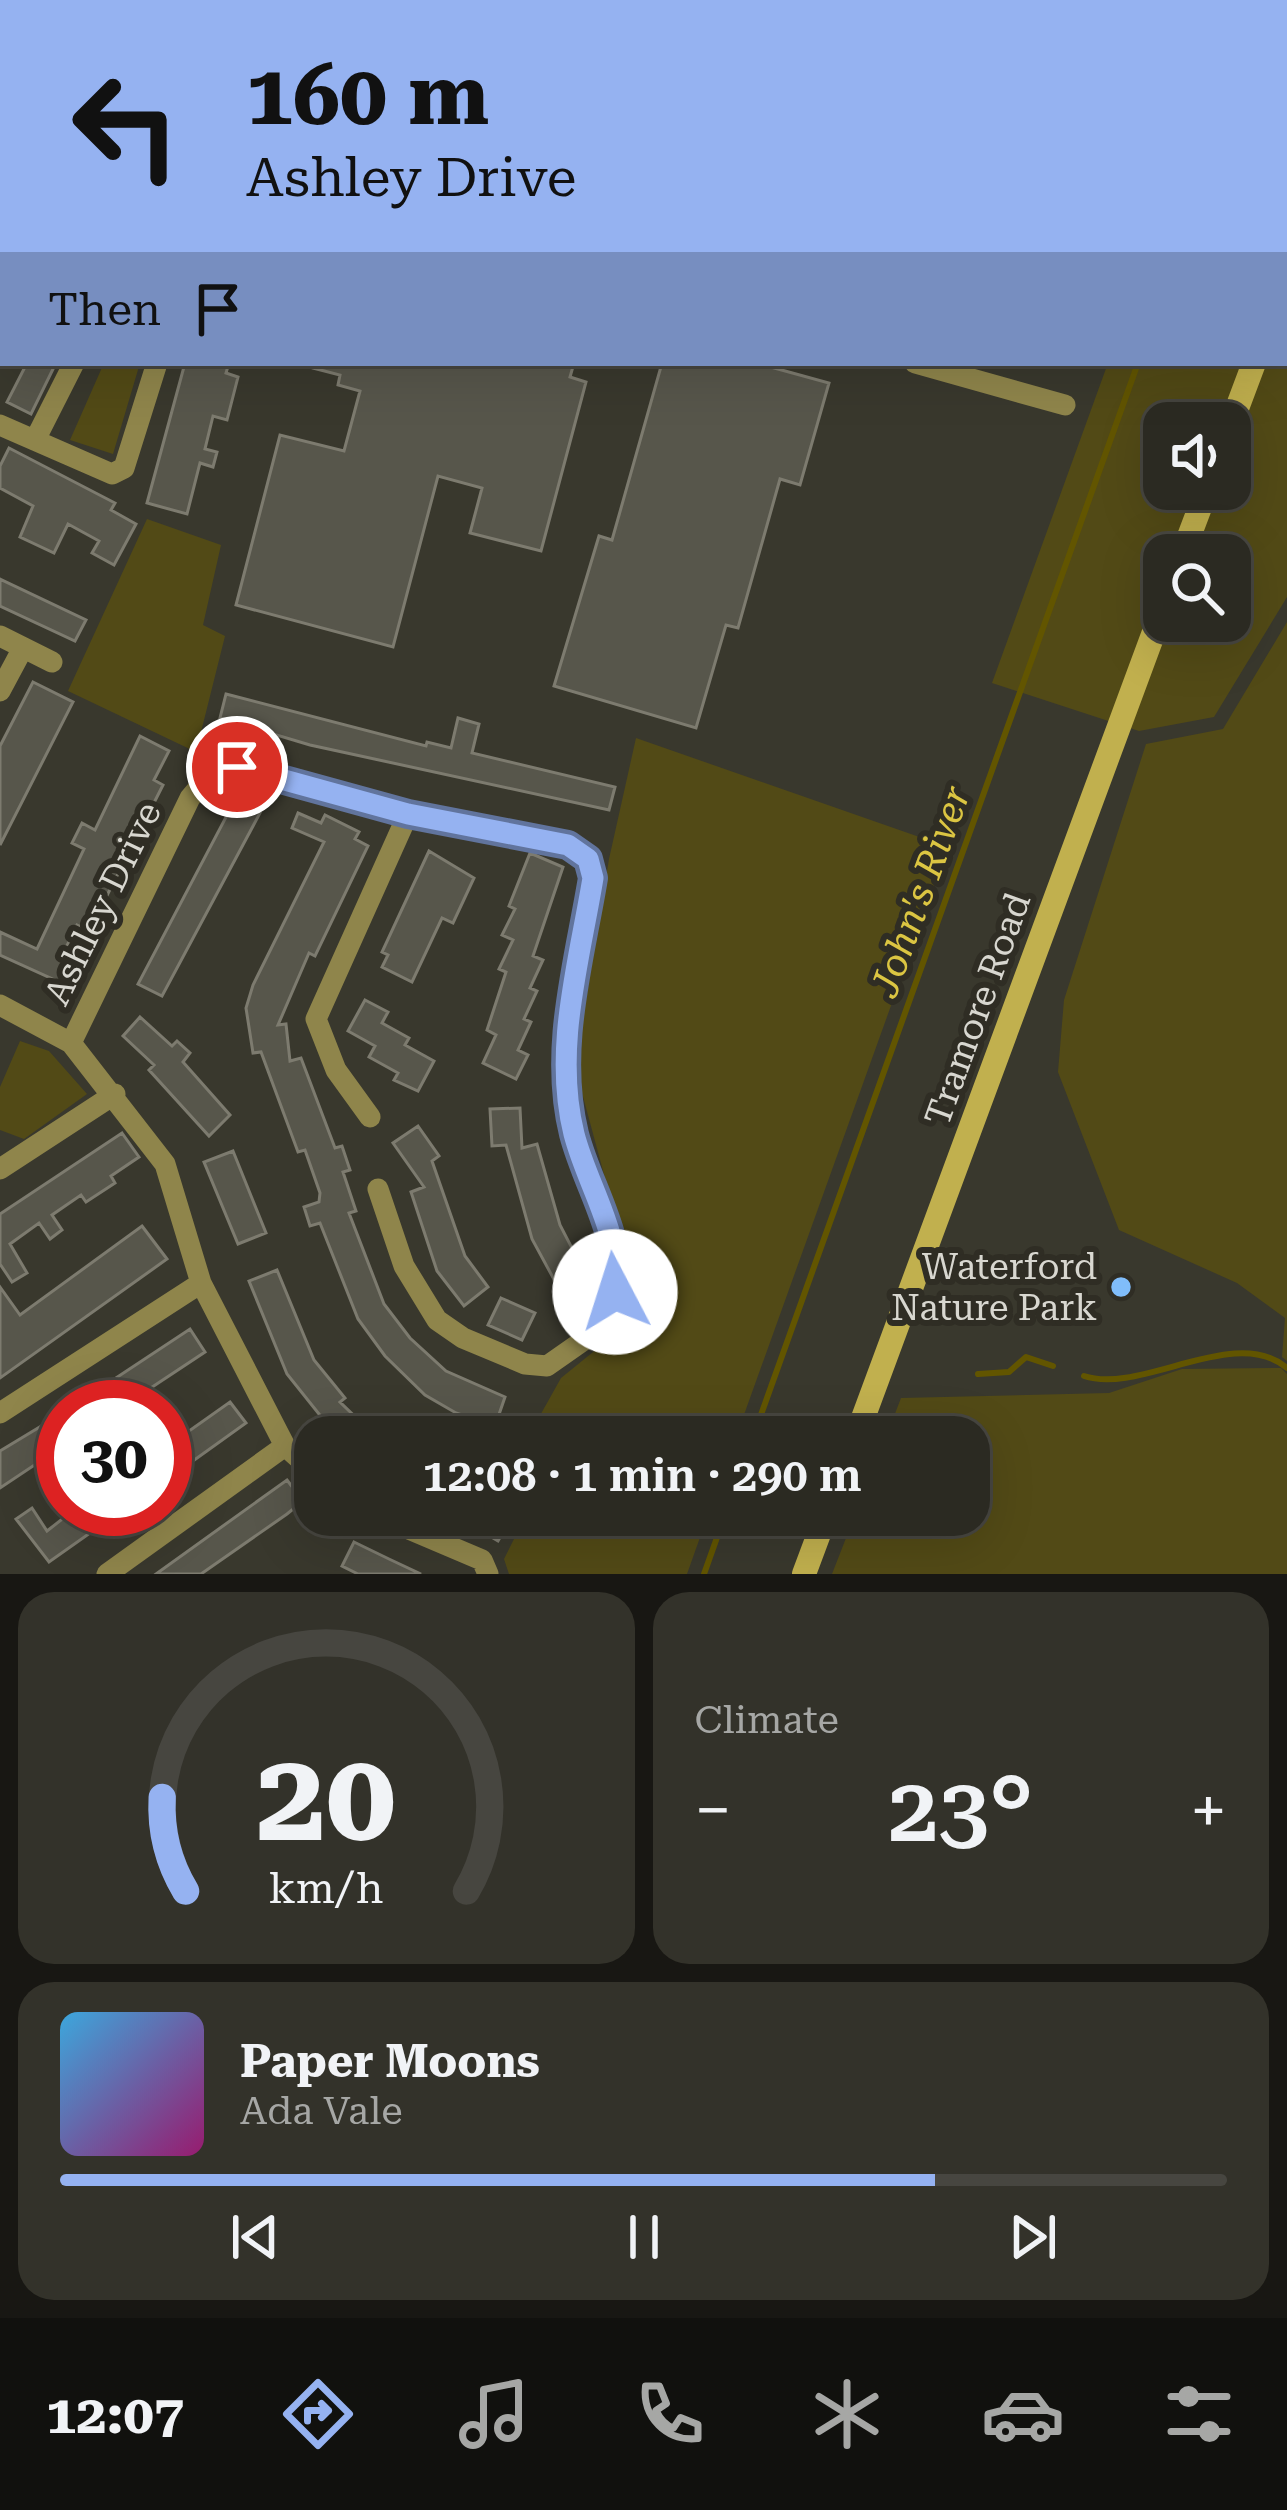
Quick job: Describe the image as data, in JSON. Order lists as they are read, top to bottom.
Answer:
{
  "streets": {
    "main road": ["Tramore Road"],
    "street": ["Ashley Drive"]
  },
  "water": ["John's River"],
  "places": ["Waterford Nature Park"],
  "page": {
    "turn": ["160 m", "Ashley Drive"],
    "then": "Then",
    "limit": "30",
    "trip": "12:08 · 1 min · 290 m",
    "tile": "Climate",
    "heat": ["−", "23°", "+"],
    "song": ["Paper Moons", "Ada Vale"],
    "tabs": "12:07",
    "gauge": ["20", "km/h"]
  }
}
